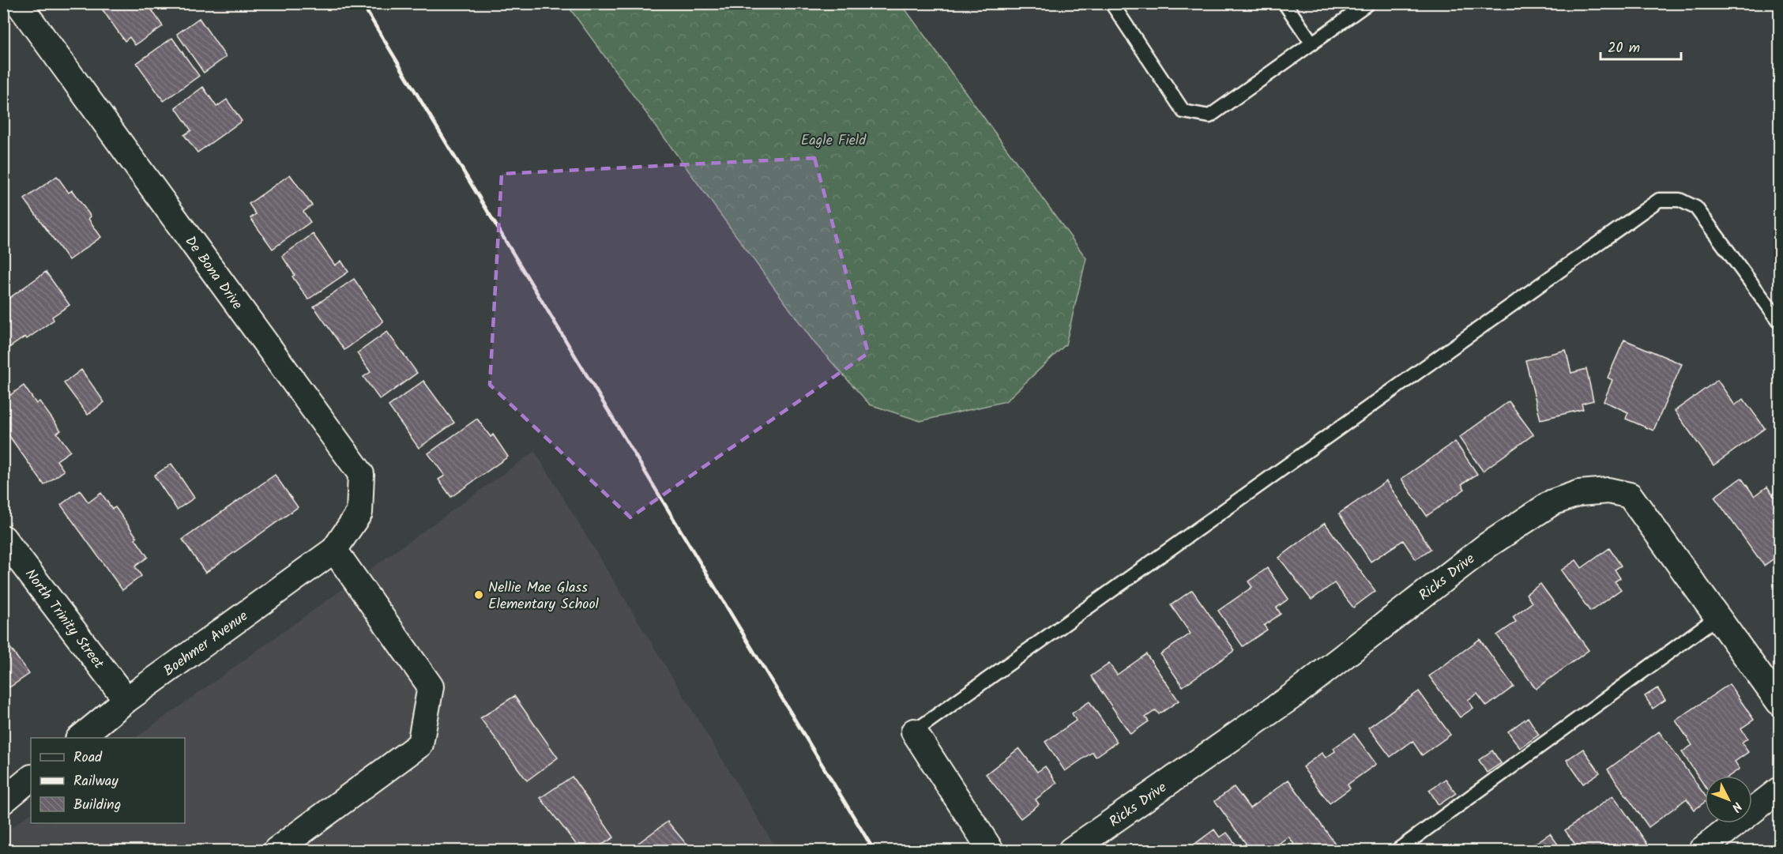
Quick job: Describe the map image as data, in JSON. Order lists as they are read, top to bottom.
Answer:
{
  "streets": {
    "street": [
      "De Bona Drive",
      "Ricks Drive",
      "North Trinity Street",
      "Boehmer Avenue"
    ]
  },
  "crossings": [
    ["De Bona Drive", "Boehmer Avenue"],
    ["North Trinity Street", "Boehmer Avenue"]
  ],
  "parks": ["Eagle Field"],
  "places": ["Nellie Mae Glass Elementary School"],
  "legend": ["Road", "Railway", "Building"],
  "scale_bar": "20 m",
  "north": "bottom right"
}
